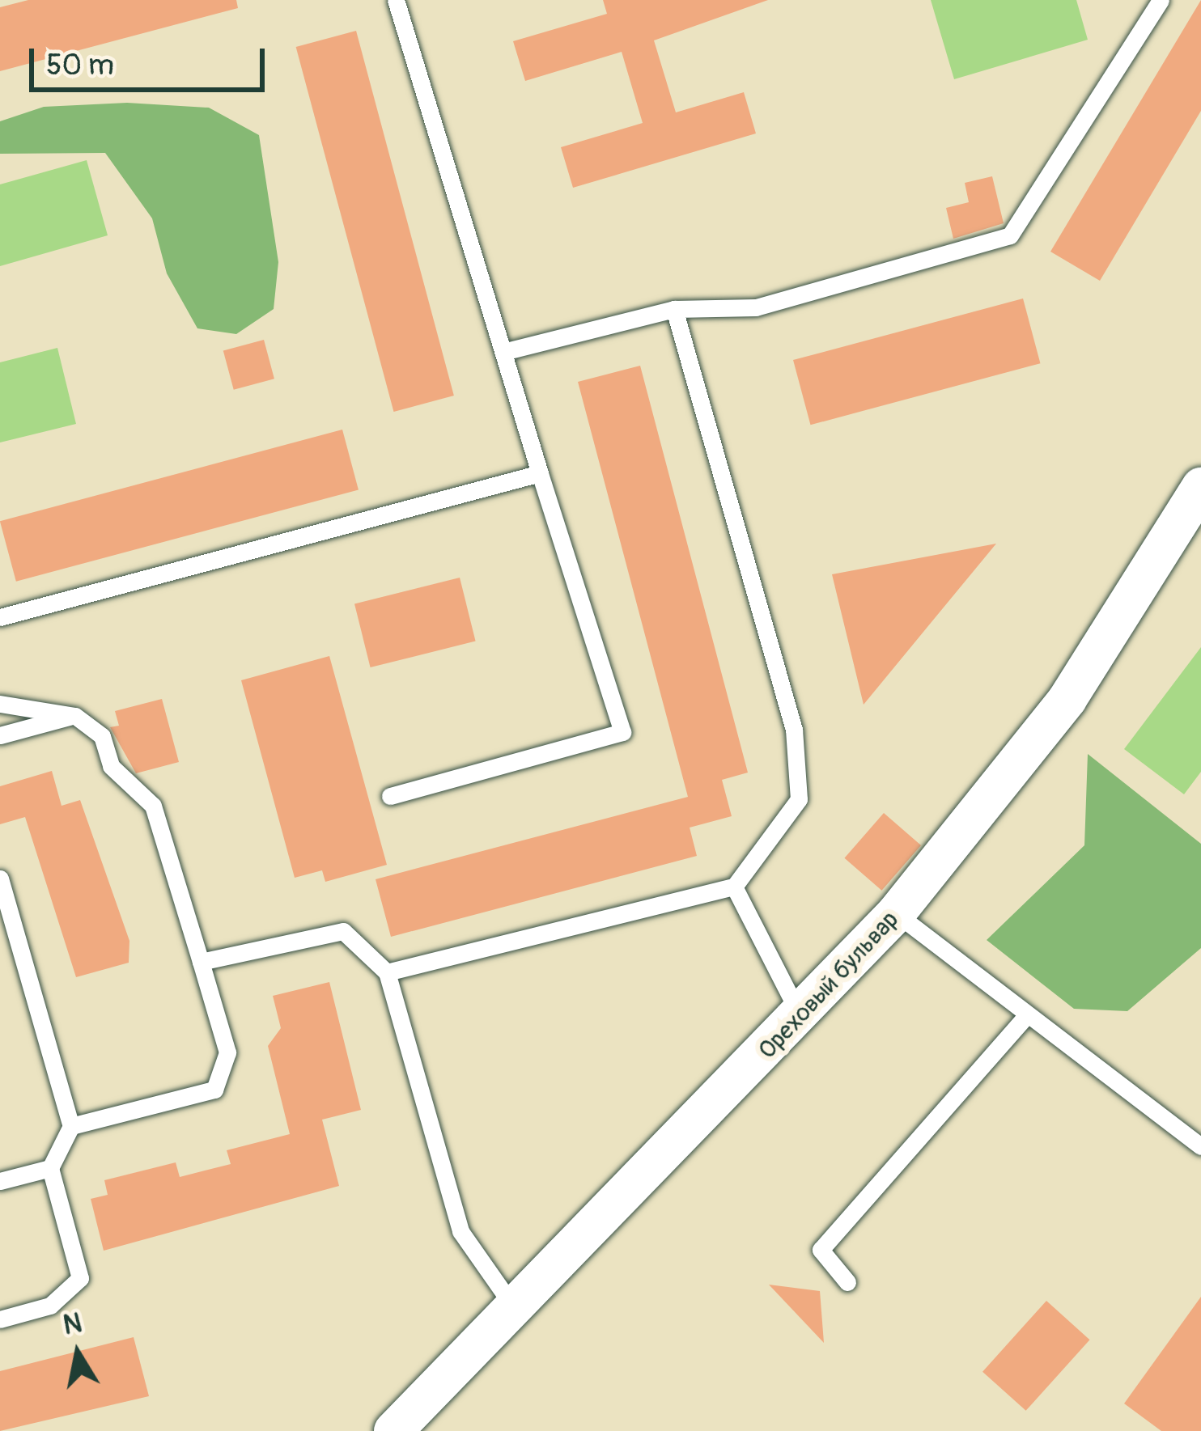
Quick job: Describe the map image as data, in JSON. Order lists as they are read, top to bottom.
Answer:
{
  "streets": {
    "street": ["Ореховый бульвар"]
  },
  "scale_bar": "50 m",
  "north": "top"
}
